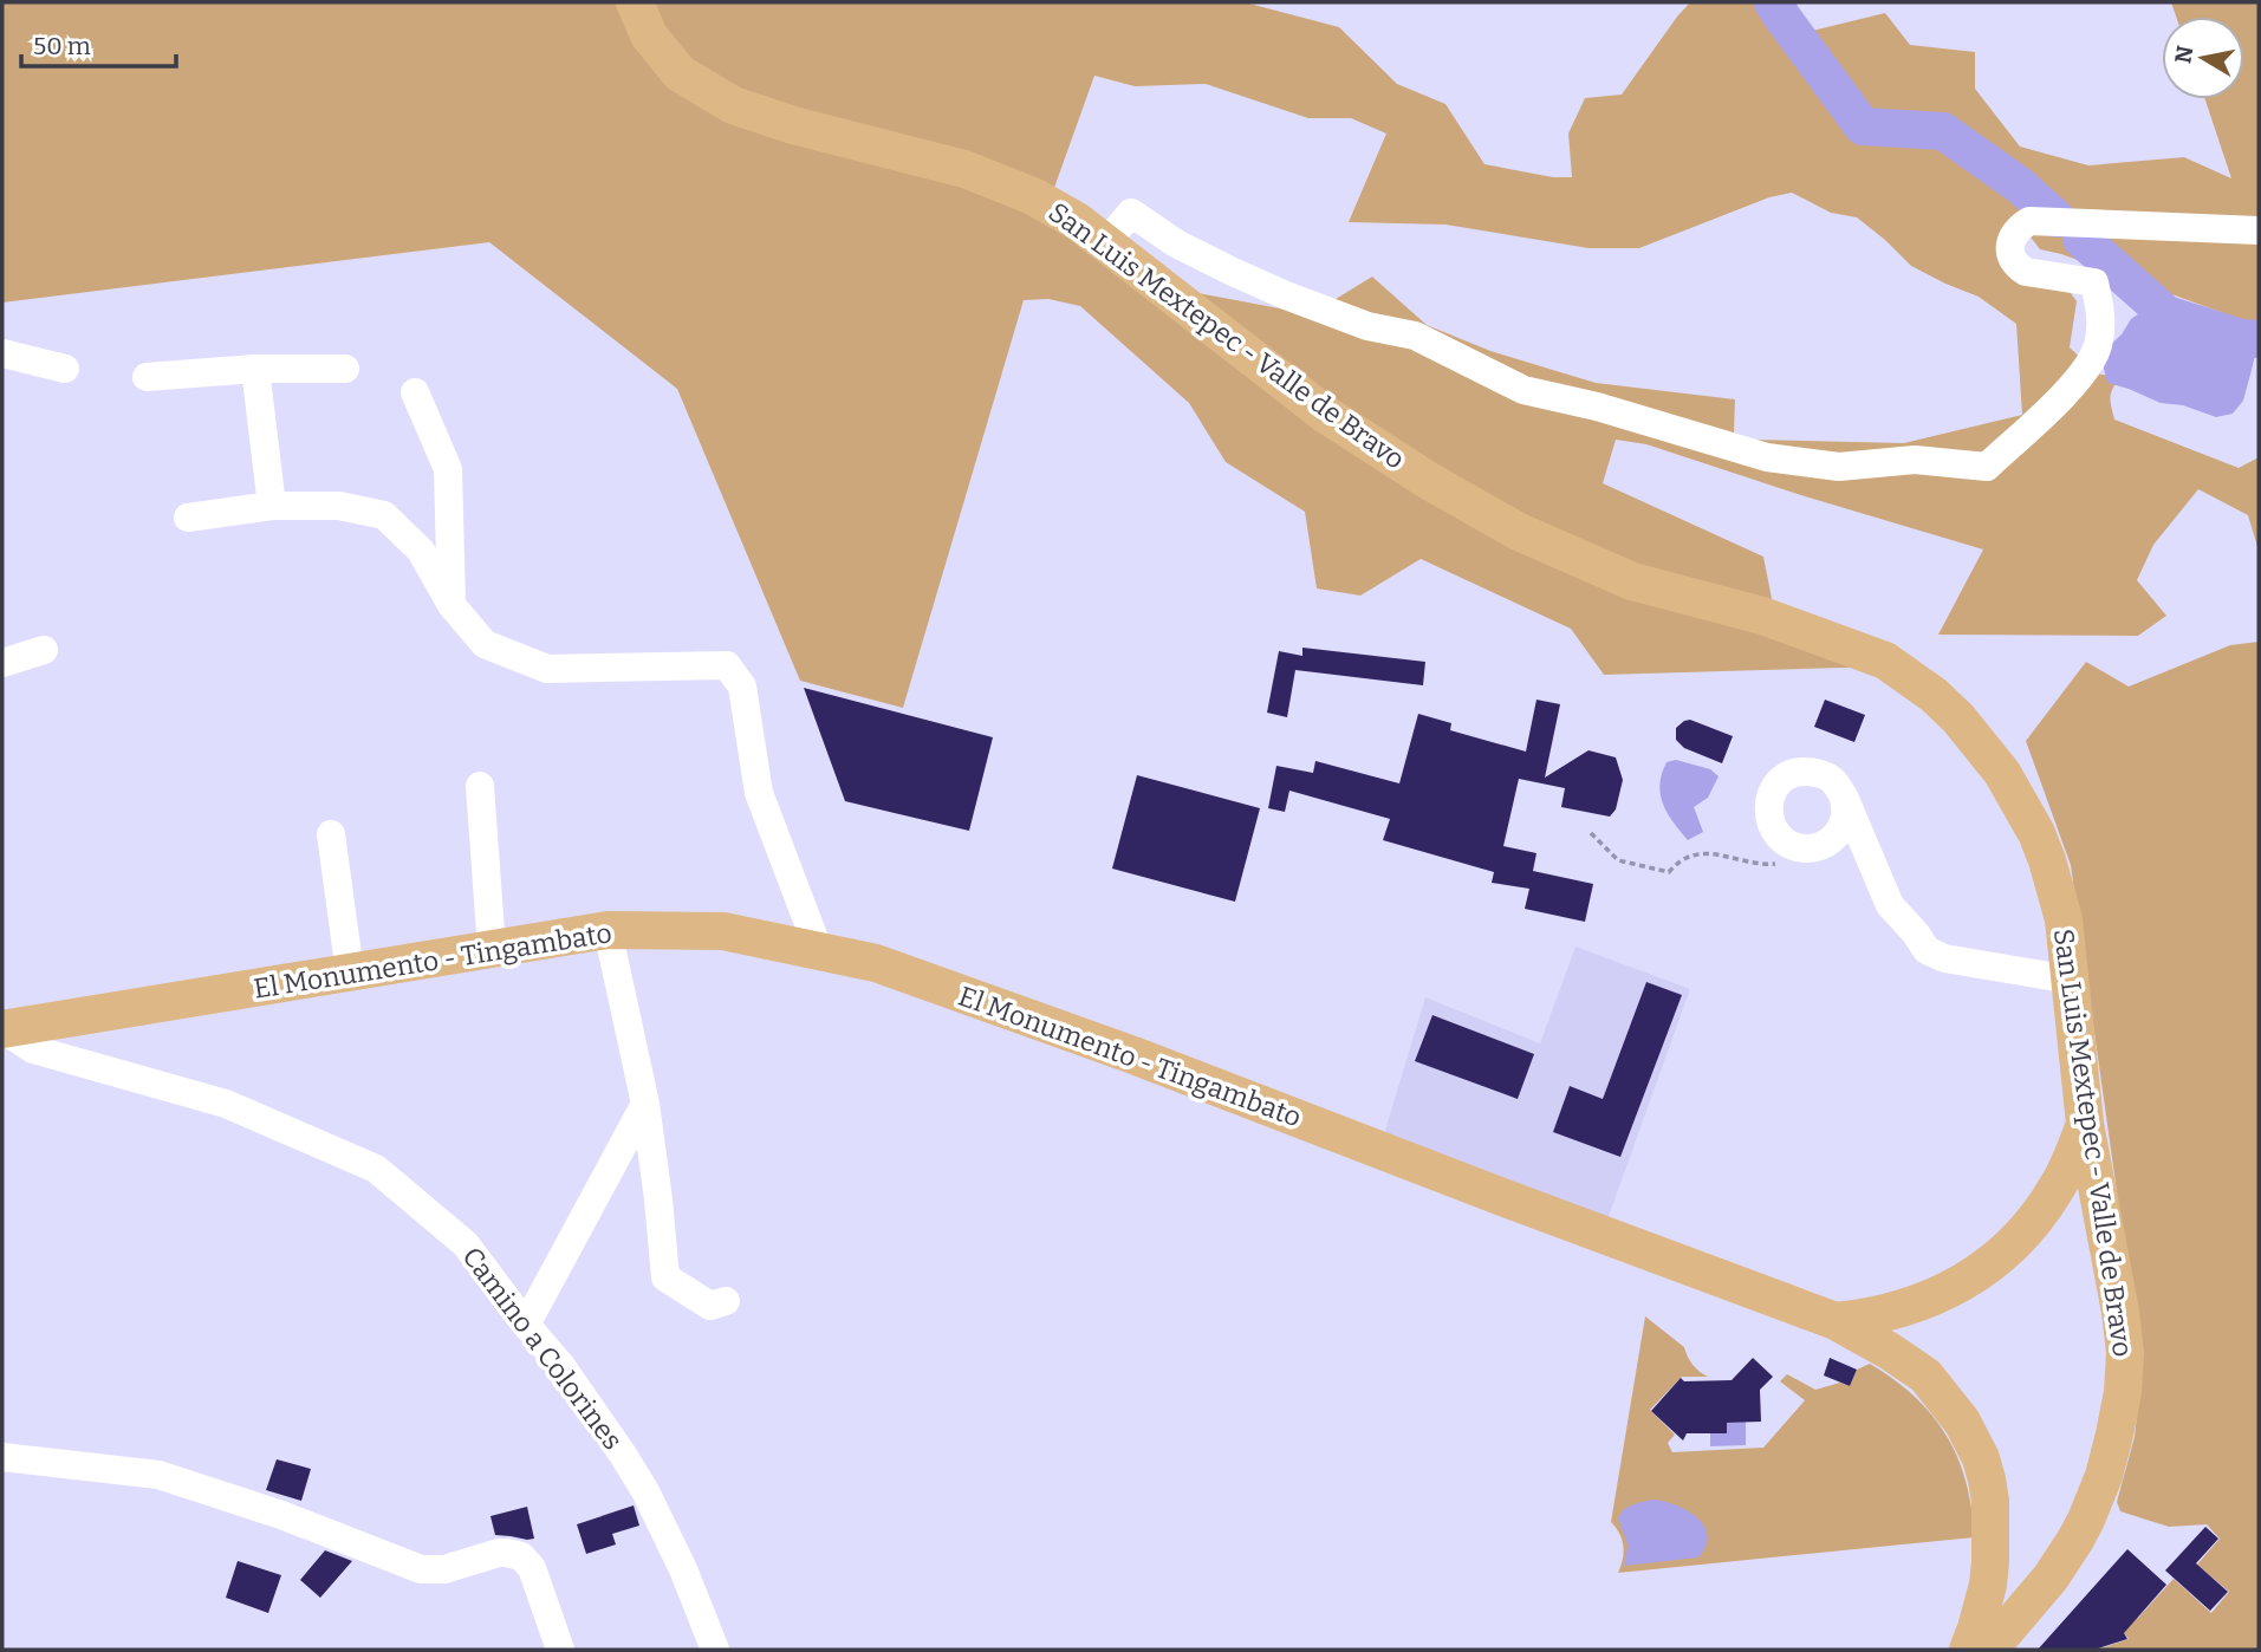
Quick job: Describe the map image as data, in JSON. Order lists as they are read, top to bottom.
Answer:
{
  "streets": {
    "main road": ["San Luis Mextepec - Valle de Bravo", "El Monumento - Tingambato"],
    "street": ["Camino a Colorines"]
  },
  "crossings": [
    ["El Monumento - Tingambato", "Camino a Colorines"]
  ],
  "scale_bar": "50 m",
  "north": "left"
}
